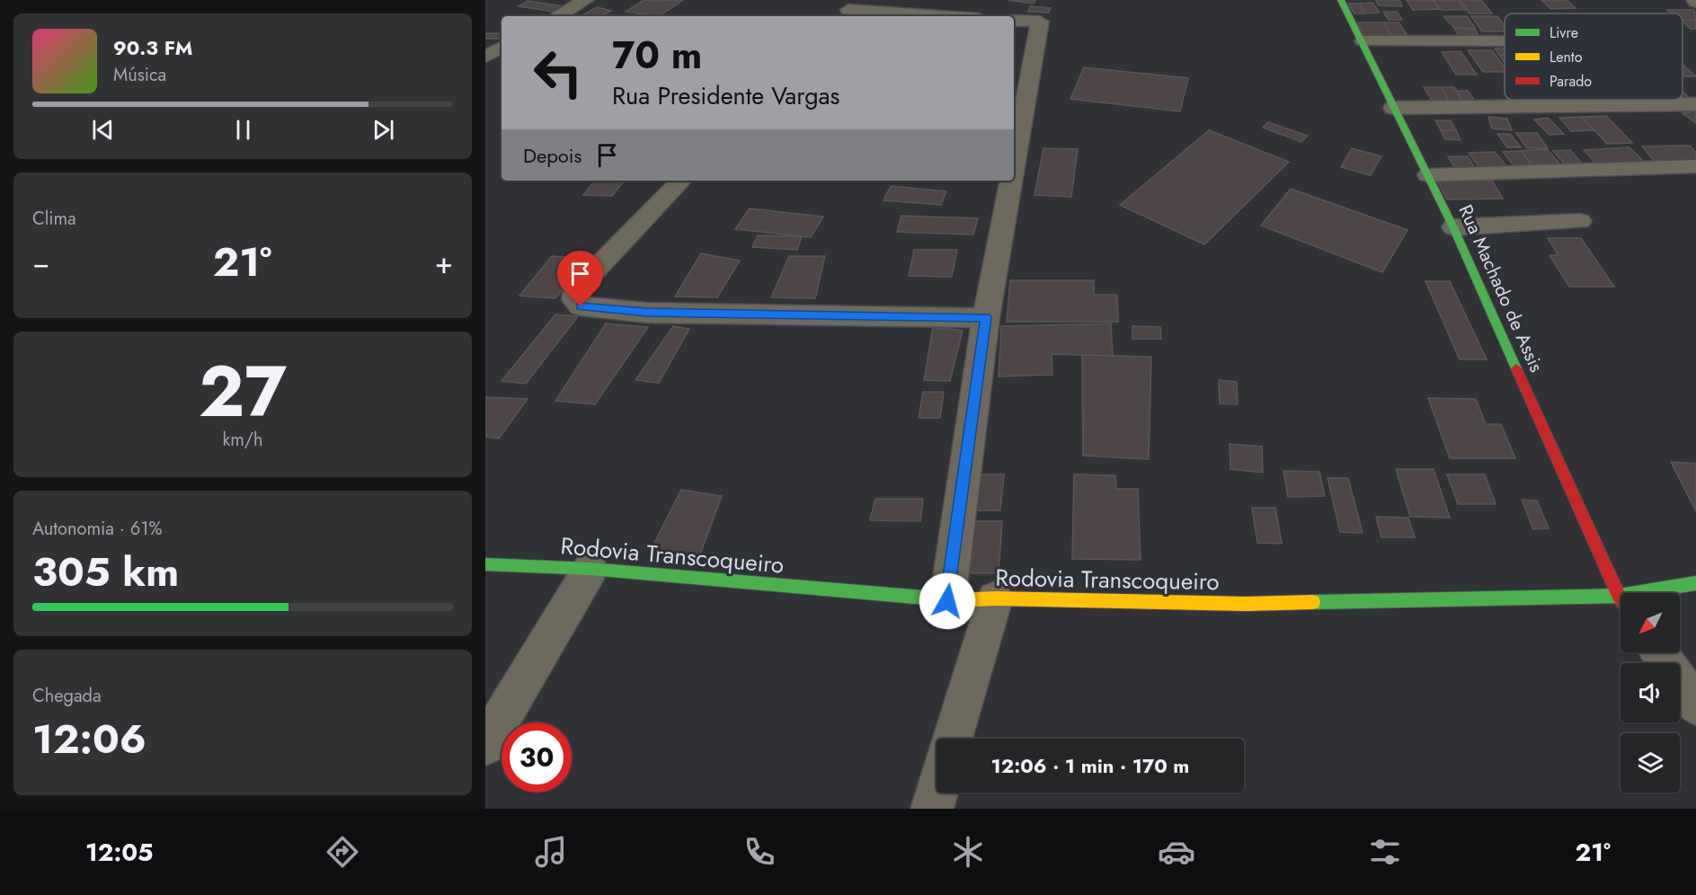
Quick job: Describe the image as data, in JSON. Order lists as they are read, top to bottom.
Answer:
{
  "streets": {
    "street": ["Rua Machado de Assis", "Rodovia Transcoqueiro"]
  },
  "crossings": [
    ["Rua Machado de Assis", "Rodovia Transcoqueiro"]
  ],
  "legend": ["Livre", "Lento", "Parado"],
  "north": "bottom left",
  "page": {
    "turn": ["70 m", "Rua Presidente Vargas"],
    "song": ["90.3 FM", "Música"],
    "then": "Depois",
    "tile": [
      "Clima",
      ["27", "km/h"],
      ["Autonomia · 61%", "305 km"],
      ["Chegada", "12:06"]
    ],
    "heat": ["−", "21°", "+"],
    "limit": "30",
    "trip": "12:06 · 1 min · 170 m",
    "tabs": ["12:05", "21°"]
  }
}
